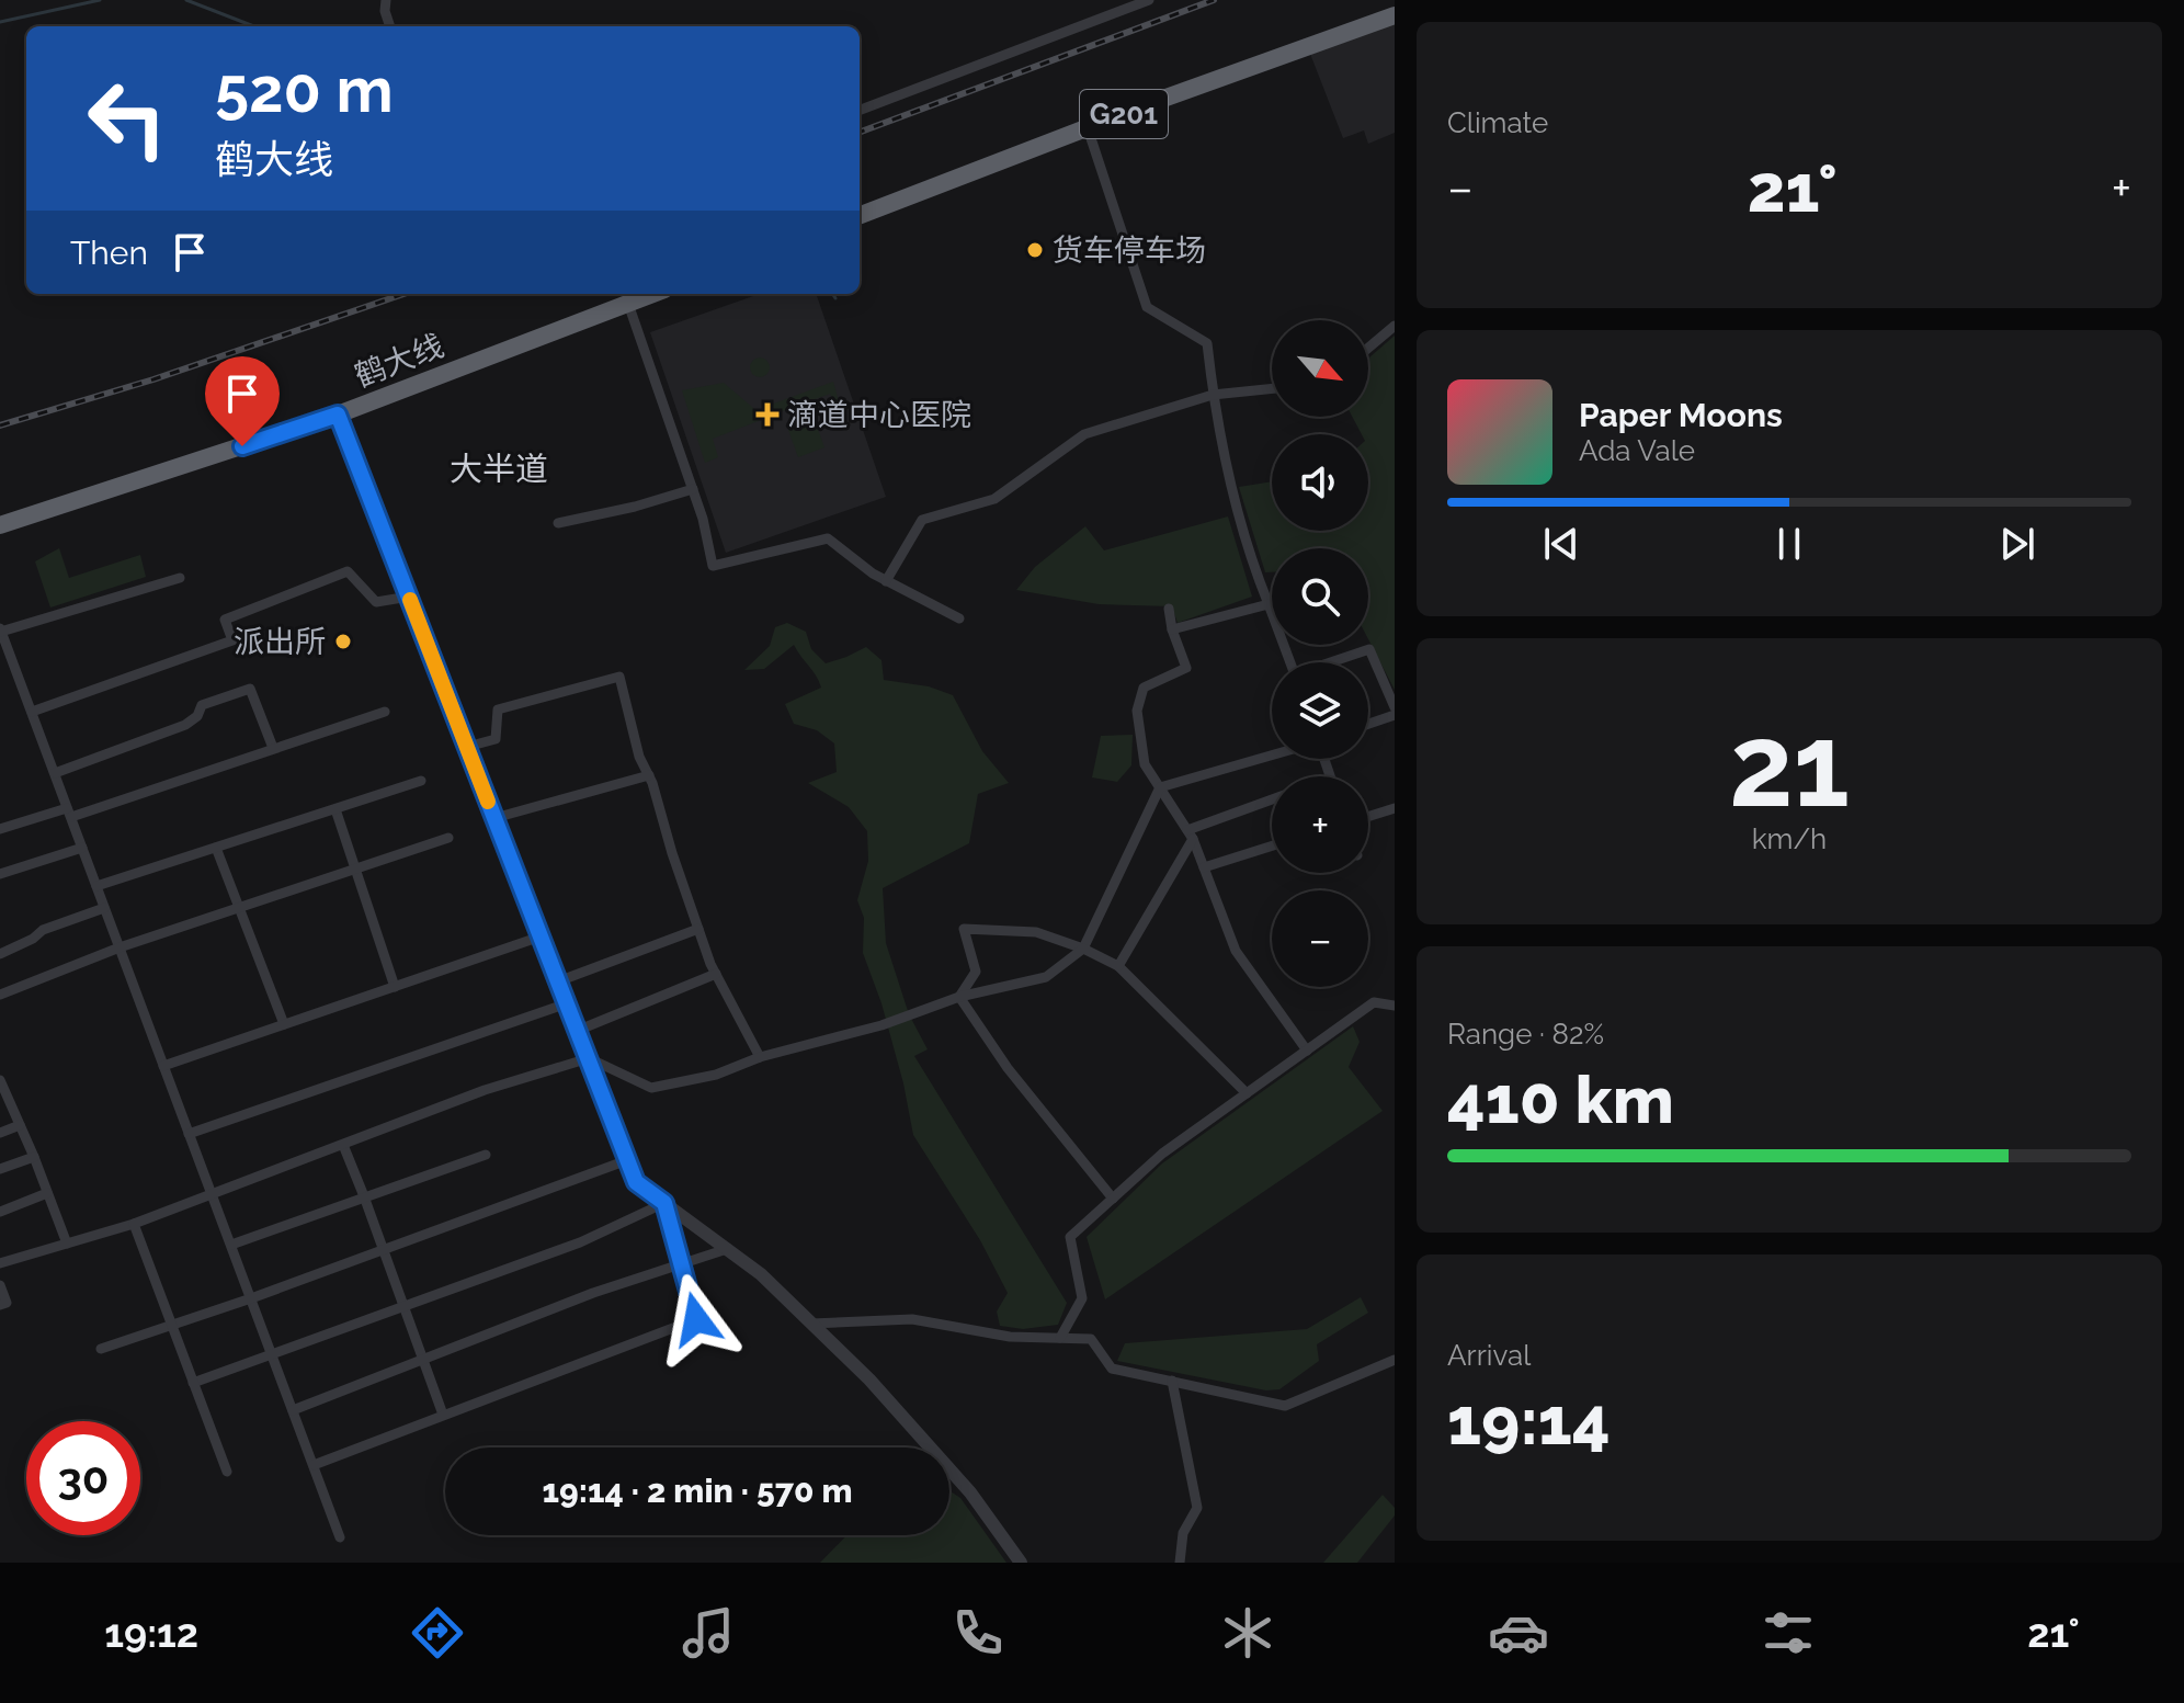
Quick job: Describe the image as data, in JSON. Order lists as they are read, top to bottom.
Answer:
{
  "streets": {
    "highway": ["G201", "鹤大线"]
  },
  "districts": ["大半道"],
  "places": {
    "other": ["货车停车场", "派出所"],
    "health": ["滴道中心医院"]
  },
  "north": "bottom right",
  "page": {
    "tile": [
      "Climate",
      ["21", "km/h"],
      ["Range · 82%", "410 km"],
      ["Arrival", "19:14"]
    ],
    "turn": ["520 m", "鹤大线"],
    "heat": ["−", "21°", "+"],
    "then": "Then",
    "map_buttons": ["+", "−"],
    "song": ["Paper Moons", "Ada Vale"],
    "limit": "30",
    "trip": "19:14 · 2 min · 570 m",
    "tabs": ["19:12", "21°"]
  }
}
